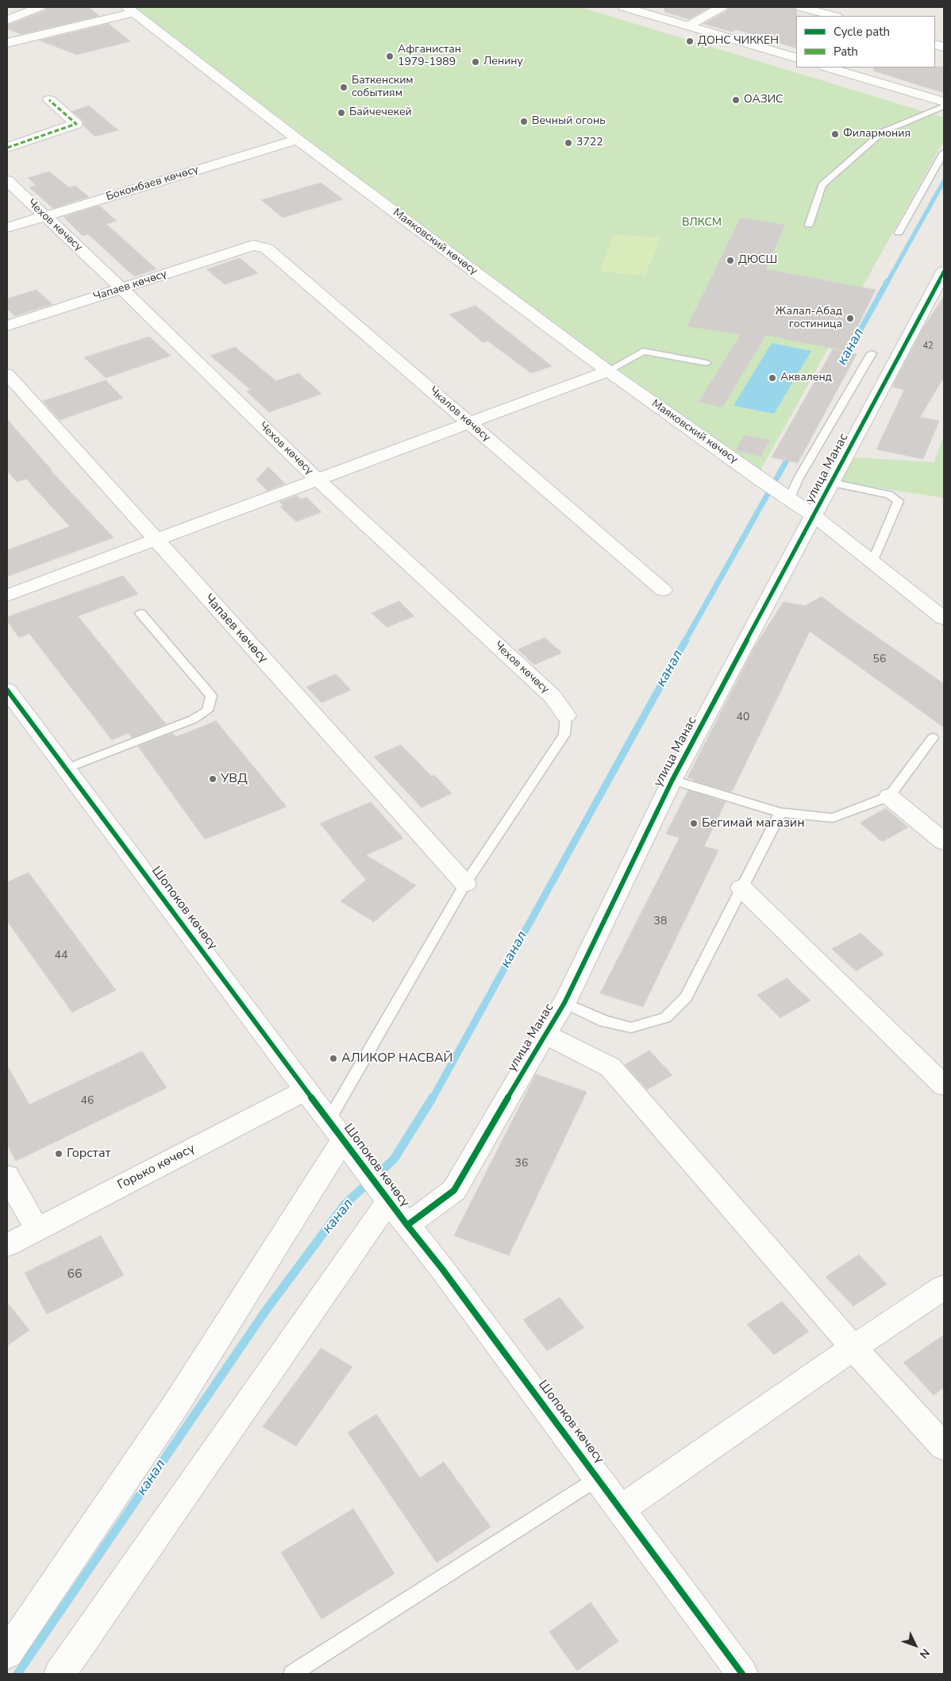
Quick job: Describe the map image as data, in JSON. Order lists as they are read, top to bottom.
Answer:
{
  "streets": {
    "street": [
      "Бокомбаев көчөсү",
      "Чехов көчөсү",
      "Маяковский көчөсү",
      "Чапаев көчөсү",
      "Чкалов көчөсү",
      "улица Манас",
      "Шопоков көчөсү",
      "Горько көчөсү"
    ]
  },
  "crossings": [
    ["Бокомбаев көчөсү", "Чехов көчөсү"],
    ["Бокомбаев көчөсү", "Маяковский көчөсү"],
    ["Чехов көчөсү", "Чапаев көчөсү"],
    ["Маяковский көчөсү", "улица Манас"],
    ["Чапаев көчөсү", "Чкалов көчөсү"],
    ["улица Манас", "Шопоков көчөсү"],
    ["Шопоков көчөсү", "Горько көчөсү"]
  ],
  "water": ["канал"],
  "parks": ["ВЛКСМ"],
  "places": [
    "ДОНС ЧИККЕН",
    "Афганистан 1979-1989",
    "Ленину",
    "Баткенским событиям",
    "ОАЗИС",
    "Байчечекей",
    "Вечный огонь",
    "Филармония",
    "3722",
    "ДЮСШ",
    "Жалал-Абад гостиница",
    "Акваленд",
    "УВД",
    "Бегимай магазин",
    "АЛИКОР НАСВАЙ",
    "Горстат"
  ],
  "house_numbers": [
    "42",
    "56",
    "40",
    "38",
    "44",
    "46",
    "36",
    "66"
  ],
  "legend": ["Cycle path", "Path"],
  "north": "bottom right"
}
